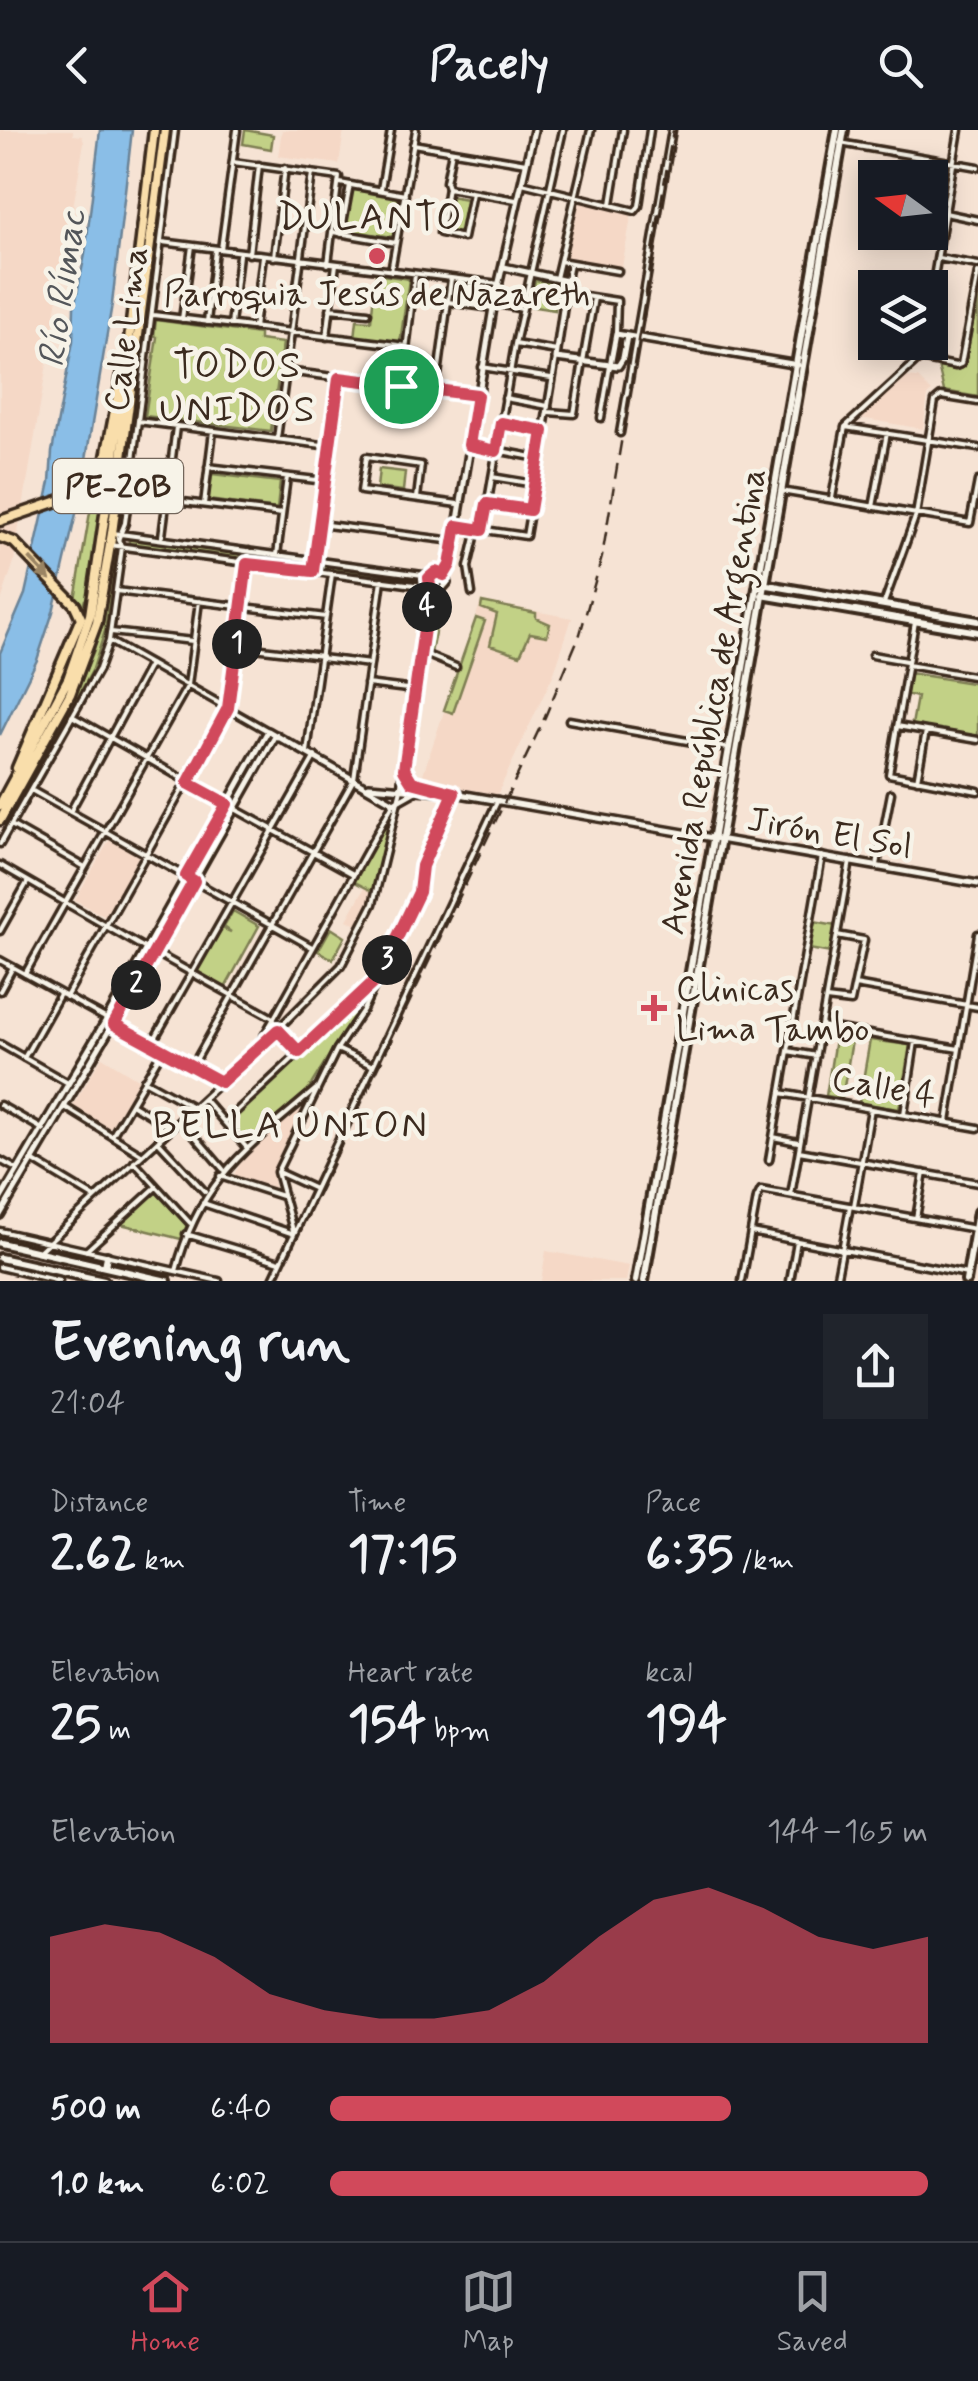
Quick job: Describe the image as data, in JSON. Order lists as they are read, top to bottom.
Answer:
{
  "streets": {
    "main road": ["PE-20B", "Avenida República de Argentina"],
    "street": ["Calle Lima", "Jirón El Sol", "Calle 4"]
  },
  "crossings": [
    ["Avenida República de Argentina", "Jirón El Sol"]
  ],
  "districts": ["DULANTO", "TODOS UNIDOS", "BELLA UNION"],
  "water": ["Río Rímac"],
  "places": {
    "other": ["Parroquia Jesús de Nazareth"],
    "health": ["Clinicas Lima Tambo"]
  },
  "north": "left",
  "page": {
    "header": "Pacely",
    "pins": [
      "4",
      "1",
      "3",
      "2"
    ],
    "heading": ["Evening run", "21:04"],
    "stats": [
      ["Distance", "2.62 km"],
      ["Time", "17:15"],
      ["Pace", "6:35 /km"],
      ["Elevation", "25 m"],
      ["Heart rate", "154 bpm"],
      ["kcal", "194"]
    ],
    "chart": ["Elevation", "144–165 m"],
    "list": [
      {
        "name": "500 m",
        "note": "6:40"
      },
      {
        "name": "1.0 km",
        "note": "6:02"
      }
    ],
    "tabs": ["Home", "Map", "Saved"]
  }
}
